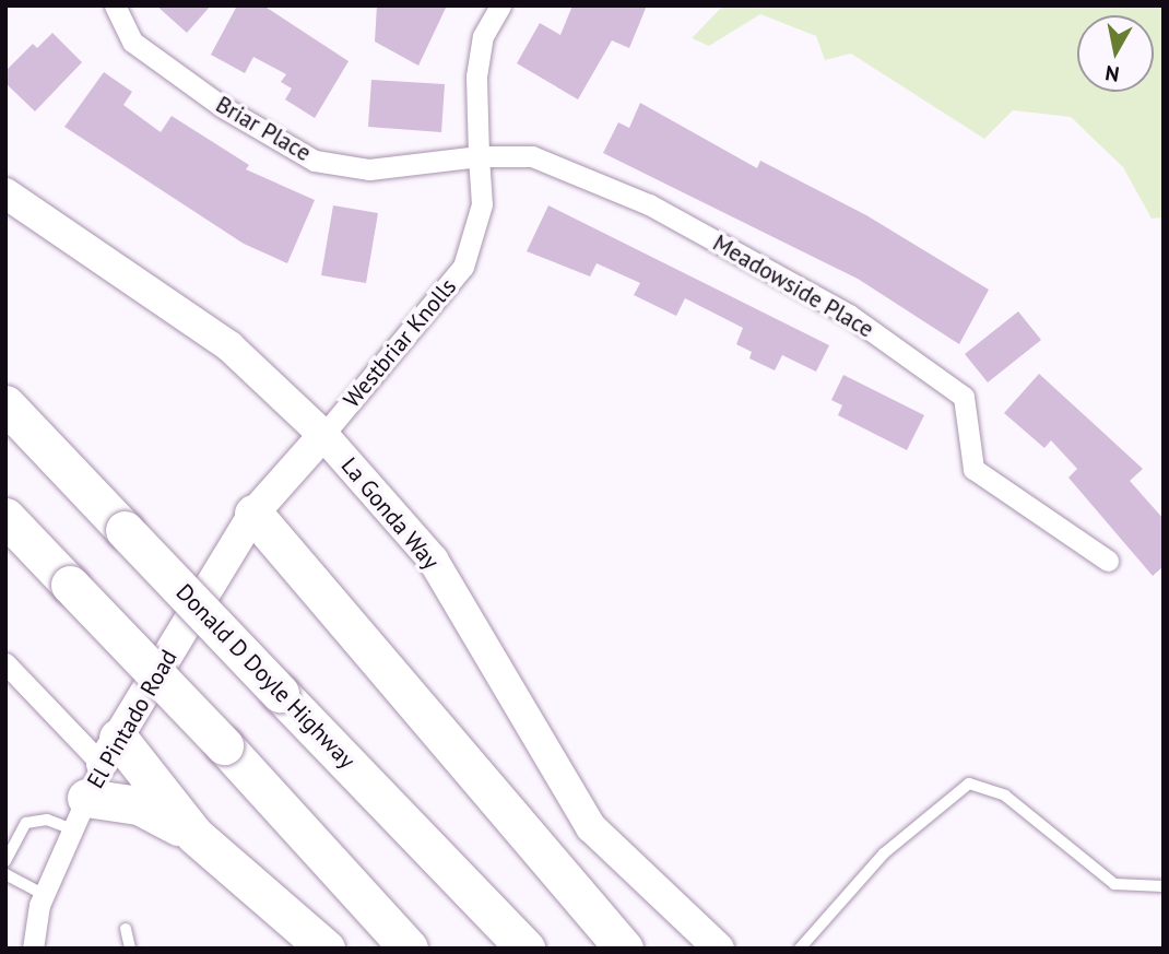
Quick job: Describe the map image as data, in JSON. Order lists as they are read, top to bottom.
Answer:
{
  "streets": {
    "highway": ["Donald D Doyle Highway"],
    "street": [
      "Briar Place",
      "Meadowside Place",
      "Westbriar Knolls",
      "La Gonda Way",
      "El Pintado Road"
    ]
  },
  "crossings": [
    ["Briar Place", "Meadowside Place"],
    ["Briar Place", "Westbriar Knolls"],
    ["Meadowside Place", "Westbriar Knolls"],
    ["Westbriar Knolls", "La Gonda Way"],
    ["Westbriar Knolls", "El Pintado Road"],
    ["La Gonda Way", "El Pintado Road"]
  ],
  "north": "bottom"
}
